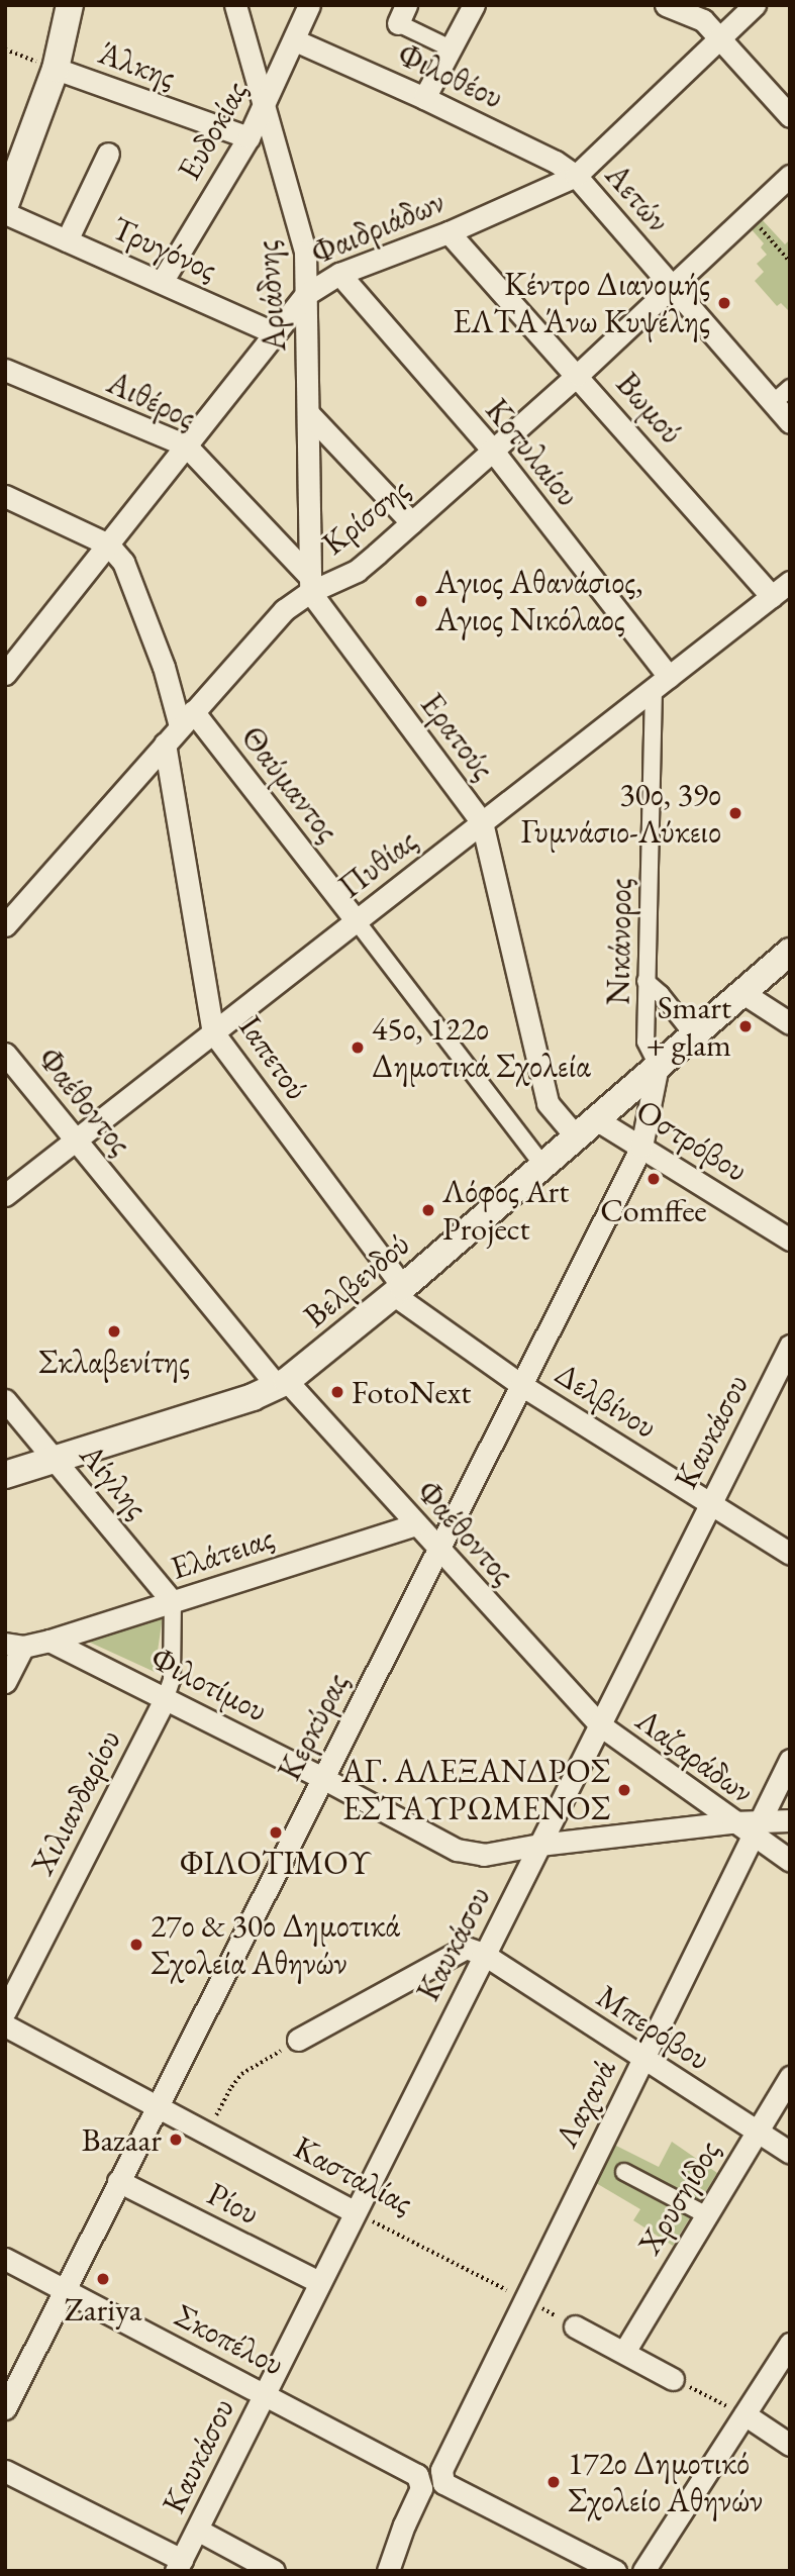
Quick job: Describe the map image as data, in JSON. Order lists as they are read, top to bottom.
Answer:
{
  "streets": {
    "street": [
      "Άλκης",
      "Φιλοθέου",
      "Ευδοκίας",
      "Αετών",
      "Φαιδριάδων",
      "Τρυγόνος",
      "Αριάδνης",
      "Αιθέρος",
      "Βωμού",
      "Κοτυλαίου",
      "Κρίσσης",
      "Ερατούς",
      "Θαύμαντος",
      "Πυθίας",
      "Νικάνορος",
      "Ιαπετού",
      "Φαέθοντος",
      "Οστρόβου",
      "Βελβενδού",
      "Δελβίνου",
      "Καυκάσου",
      "Αίγλης",
      "Ελάτειας",
      "Φιλοτίμου",
      "Κερκύρας",
      "Λαζαράδων",
      "Χιλιανδαρίου",
      "Μπερόβου",
      "Λαχανά",
      "Κασταλίας",
      "Χρυσηίδος",
      "Ρίου",
      "Σκοπέλου"
    ]
  },
  "crossings": [
    ["Άλκης", "Ευδοκίας"],
    ["Φιλοθέου", "Ευδοκίας"],
    ["Φιλοθέου", "Αετών"],
    ["Φιλοθέου", "Φαιδριάδων"],
    ["Ευδοκίας", "Τρυγόνος"],
    ["Ευδοκίας", "Αριάδνης"],
    ["Αετών", "Φαιδριάδων"],
    ["Αετών", "Κρίσσης"],
    ["Φαιδριάδων", "Τρυγόνος"],
    ["Φαιδριάδων", "Αριάδνης"],
    ["Φαιδριάδων", "Αιθέρος"],
    ["Φαιδριάδων", "Βωμού"],
    ["Φαιδριάδων", "Κοτυλαίου"],
    ["Αριάδνης", "Αιθέρος"],
    ["Αριάδνης", "Κρίσσης"],
    ["Αριάδνης", "Ερατούς"],
    ["Αιθέρος", "Κρίσσης"],
    ["Αιθέρος", "Ερατούς"],
    ["Βωμού", "Κρίσσης"],
    ["Βωμού", "Πυθίας"],
    ["Κοτυλαίου", "Κρίσσης"],
    ["Κοτυλαίου", "Πυθίας"],
    ["Κοτυλαίου", "Νικάνορος"],
    ["Κρίσσης", "Ερατούς"],
    ["Κρίσσης", "Θαύμαντος"],
    ["Κρίσσης", "Ιαπετού"],
    ["Ερατούς", "Πυθίας"],
    ["Ερατούς", "Οστρόβου"],
    ["Ερατούς", "Βελβενδού"],
    ["Θαύμαντος", "Πυθίας"],
    ["Θαύμαντος", "Βελβενδού"],
    ["Πυθίας", "Νικάνορος"],
    ["Πυθίας", "Ιαπετού"],
    ["Πυθίας", "Φαέθοντος"],
    ["Νικάνορος", "Βελβενδού"],
    ["Νικάνορος", "Κερκύρας"],
    ["Ιαπετού", "Βελβενδού"],
    ["Ιαπετού", "Δελβίνου"],
    ["Φαέθοντος", "Βελβενδού"],
    ["Φαέθοντος", "Καυκάσου"],
    ["Φαέθοντος", "Ελάτειας"],
    ["Φαέθοντος", "Κερκύρας"],
    ["Φαέθοντος", "Λαζαράδων"],
    ["Οστρόβου", "Βελβενδού"],
    ["Οστρόβου", "Κερκύρας"],
    ["Βελβενδού", "Δελβίνου"],
    ["Βελβενδού", "Αίγλης"],
    ["Βελβενδού", "Κερκύρας"],
    ["Δελβίνου", "Καυκάσου"],
    ["Δελβίνου", "Κερκύρας"],
    ["Καυκάσου", "Φιλοτίμου"],
    ["Καυκάσου", "Λαζαράδων"],
    ["Καυκάσου", "Μπερόβου"],
    ["Καυκάσου", "Κασταλίας"],
    ["Καυκάσου", "Ρίου"],
    ["Καυκάσου", "Σκοπέλου"],
    ["Αίγλης", "Ελάτειας"],
    ["Ελάτειας", "Φιλοτίμου"],
    ["Φιλοτίμου", "Κερκύρας"],
    ["Φιλοτίμου", "Λαζαράδων"],
    ["Φιλοτίμου", "Χιλιανδαρίου"],
    ["Κερκύρας", "Κασταλίας"],
    ["Κερκύρας", "Ρίου"],
    ["Κερκύρας", "Σκοπέλου"],
    ["Λαζαράδων", "Λαχανά"],
    ["Μπερόβου", "Λαχανά"],
    ["Μπερόβου", "Χρυσηίδος"],
    ["Λαχανά", "Κασταλίας"],
    ["Λαχανά", "Σκοπέλου"]
  ],
  "places": [
    "Κέντρο Διανομής ΕΛΤΑ Άνω Κυψέλης",
    "Αγιος Αθανάσιος, Αγιος Νικόλαος",
    "30ο, 39ο Γυμνάσιο-Λύκειο",
    "Smart + glam",
    "45ο, 122ο Δημοτικά Σχολεία",
    "Comffee",
    "Λόφος Art Project",
    "Σκλαβενίτης",
    "FotoNext",
    "ΑΓ. ΑΛΕΞΑΝΔΡΟΣ ΕΣΤΑΥΡΩΜΕΝΟΣ",
    "ΦΙΛΟΤΙΜΟΥ",
    "27ο & 30ο Δημοτικά Σχολεία Αθηνών",
    "Bazaar",
    "Zariya",
    "172ο Δημοτικό Σχολείο Αθηνών"
  ]
}
